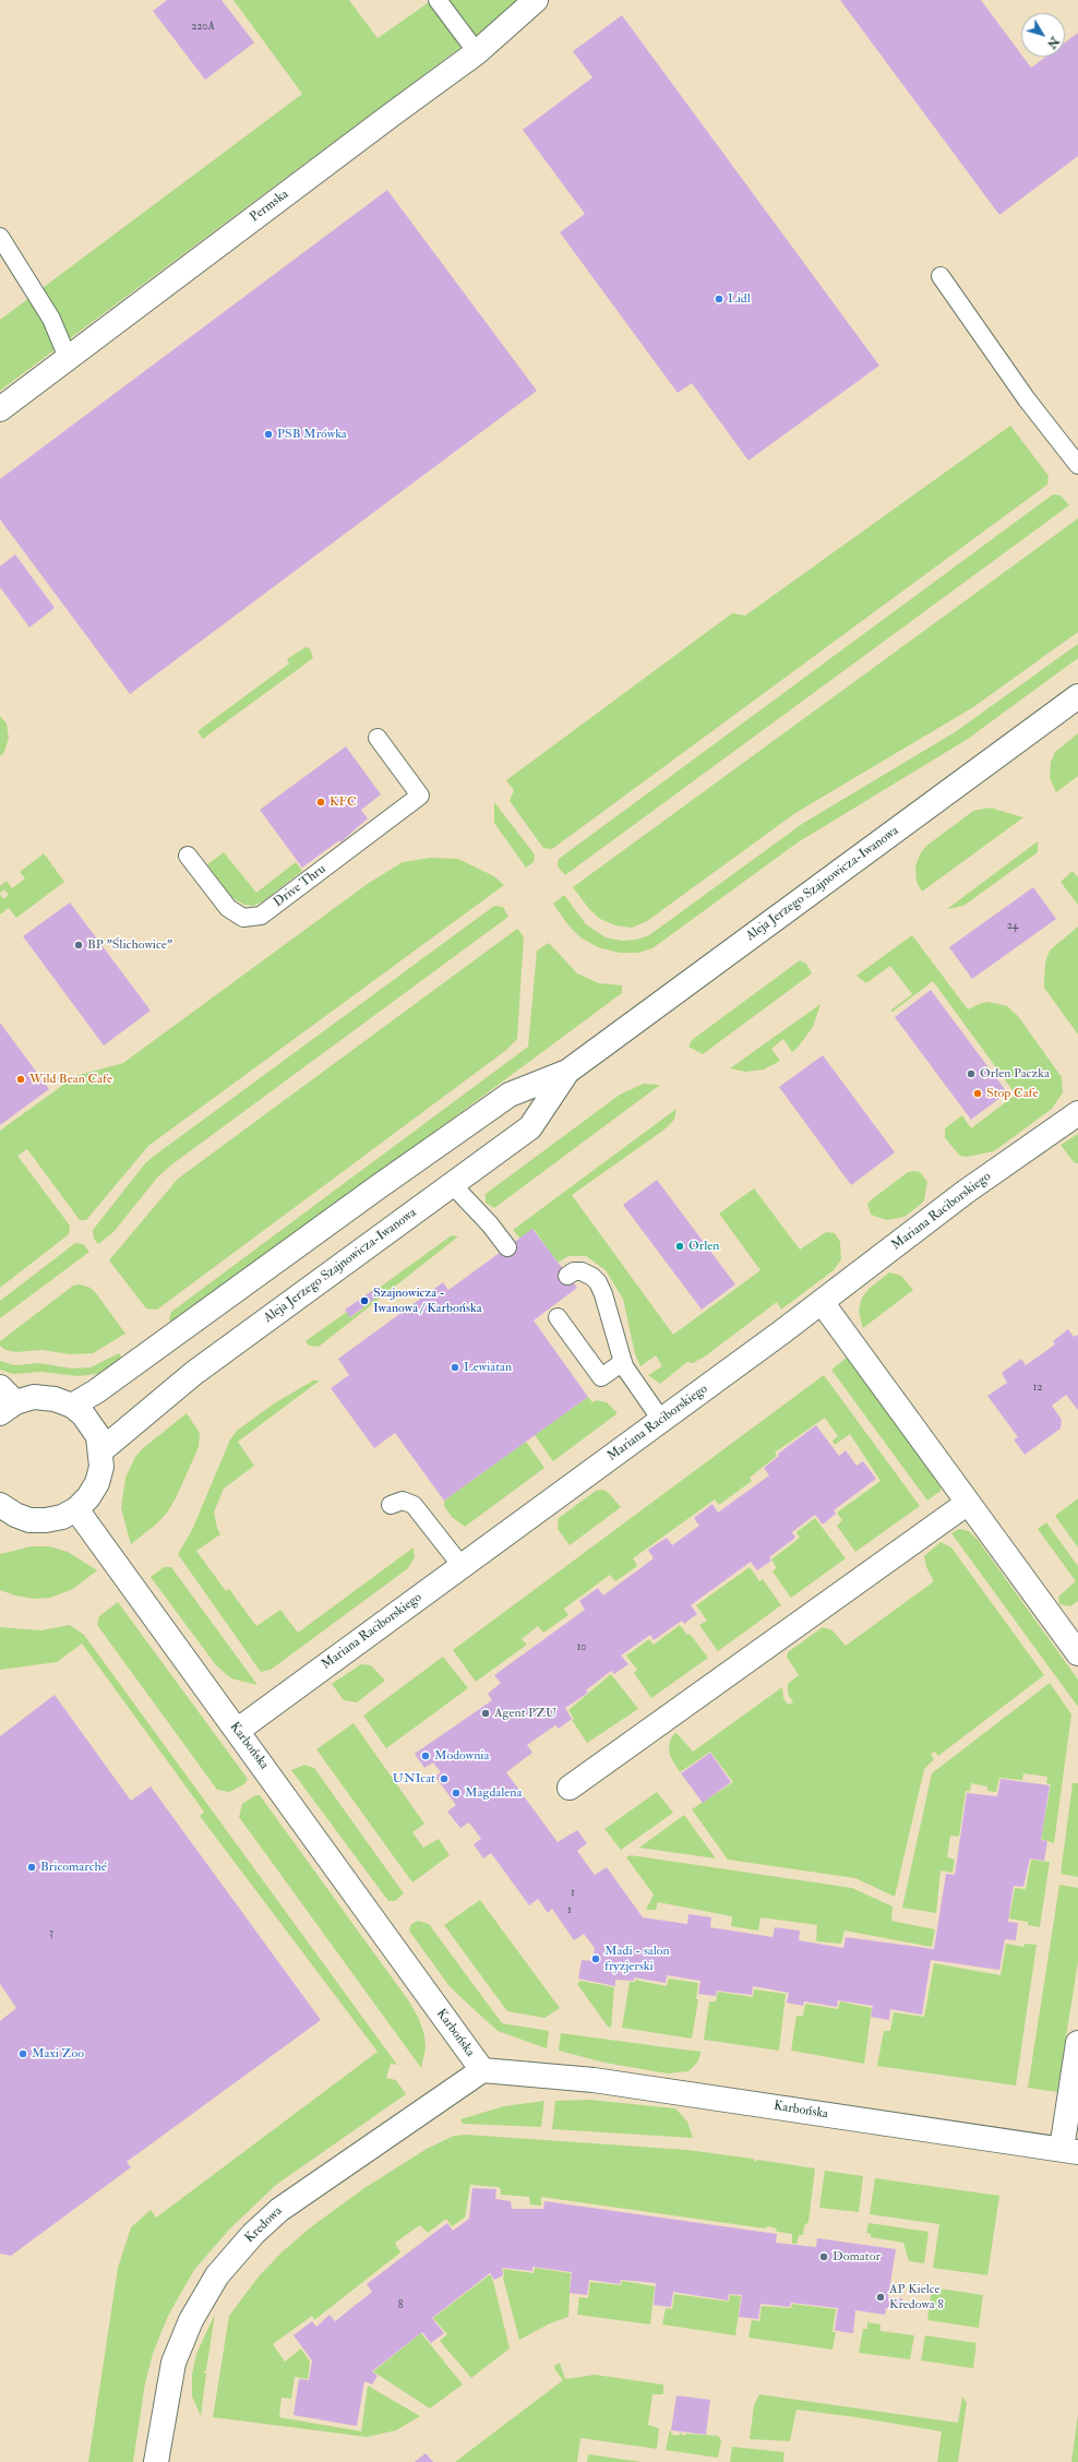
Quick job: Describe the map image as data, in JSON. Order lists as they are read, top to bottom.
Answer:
{
  "streets": {
    "street": [
      "Permska",
      "Aleja Jerzego Szajnowicza-Iwanowa",
      "Mariana Raciborskiego",
      "Karbońska",
      "Kredowa"
    ],
    "lane": ["Drive Thru"]
  },
  "crossings": [
    ["Mariana Raciborskiego", "Karbońska"],
    ["Karbońska", "Kredowa"]
  ],
  "places": [
    "Lidl",
    "PSB Mrówka",
    "KFC",
    "BP \"Ślichowice\"",
    "Orlen Paczka",
    "Wild Bean Cafe",
    "Stop Cafe",
    "Orlen",
    "Szajnowicza - Iwanowa / Karbońska",
    "Lewiatan",
    "Agent PZU",
    "Modownia",
    "UNIcat",
    "Magdalena",
    "Bricomarché",
    "Madi - salon fryzjerski",
    "Maxi Zoo",
    "Domator",
    "AP Kielce Kredowa 8"
  ],
  "house_numbers": [
    "220A",
    "24",
    "12",
    "10",
    "1",
    "1",
    "3",
    "8"
  ],
  "north": "bottom right"
}
